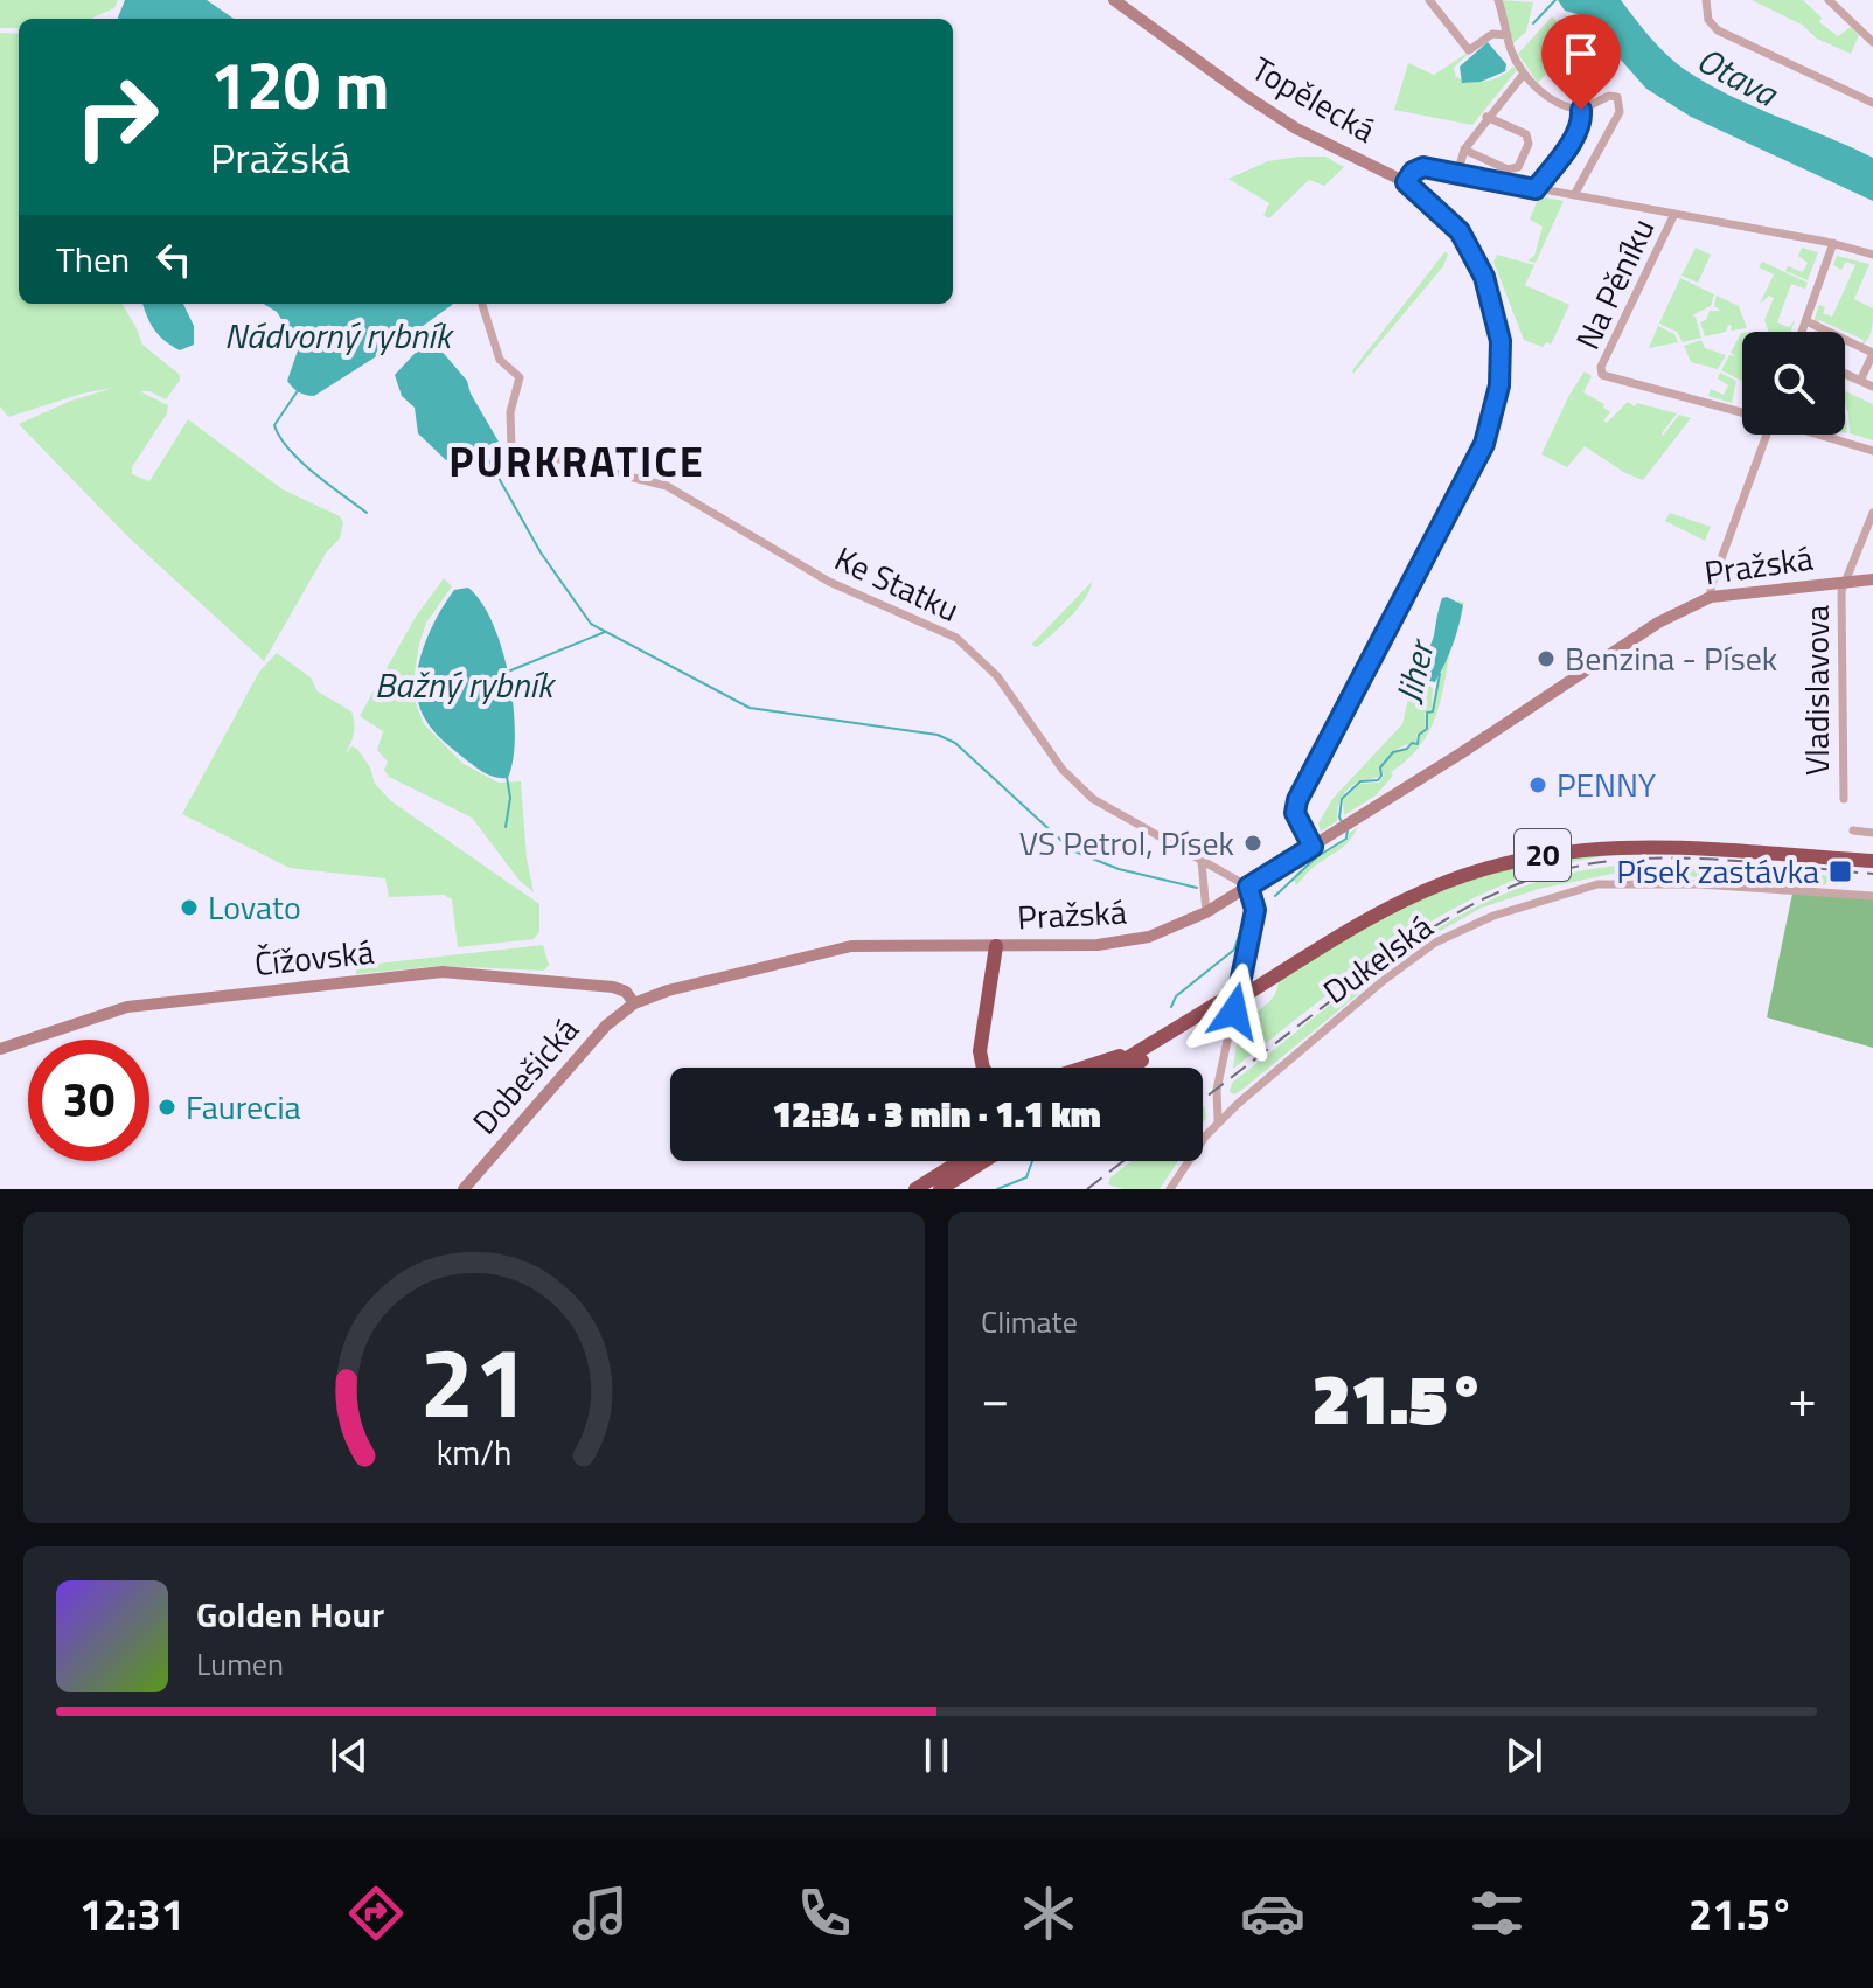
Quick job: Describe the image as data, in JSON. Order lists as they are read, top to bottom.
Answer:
{
  "streets": {
    "highway": ["20"],
    "street": [
      "Topělecká",
      "Na Pěníku",
      "Pražská",
      "Ke Statku",
      "Vladislavova",
      "Čížovská",
      "Dukelská",
      "Dobešická"
    ]
  },
  "crossings": [
    ["Topělecká", "Pražská"],
    ["Pražská", "Ke Statku"],
    ["Pražská", "Vladislavova"],
    ["Pražská", "Čížovská"],
    ["Pražská", "Dobešická"],
    ["Čížovská", "Dobešická"]
  ],
  "districts": ["PURKRATICE"],
  "water": [
    "Otava",
    "Nádvorný rybník",
    "Jiher",
    "Bažný rybník"
  ],
  "places": {
    "other": [
      "Benzina - Písek",
      "PENNY",
      "VS Petrol, Písek",
      "Lovato",
      "Faurecia"
    ],
    "transit": ["Písek zastávka"]
  },
  "page": {
    "turn": ["120 m", "Pražská"],
    "then": "Then",
    "limit": "30",
    "trip": "12:34 · 3 min · 1.1 km",
    "tile": "Climate",
    "heat": ["−", "21.5°", "+"],
    "song": ["Golden Hour", "Lumen"],
    "tabs": ["12:31", "21.5°"],
    "gauge": ["21", "km/h"]
  }
}
